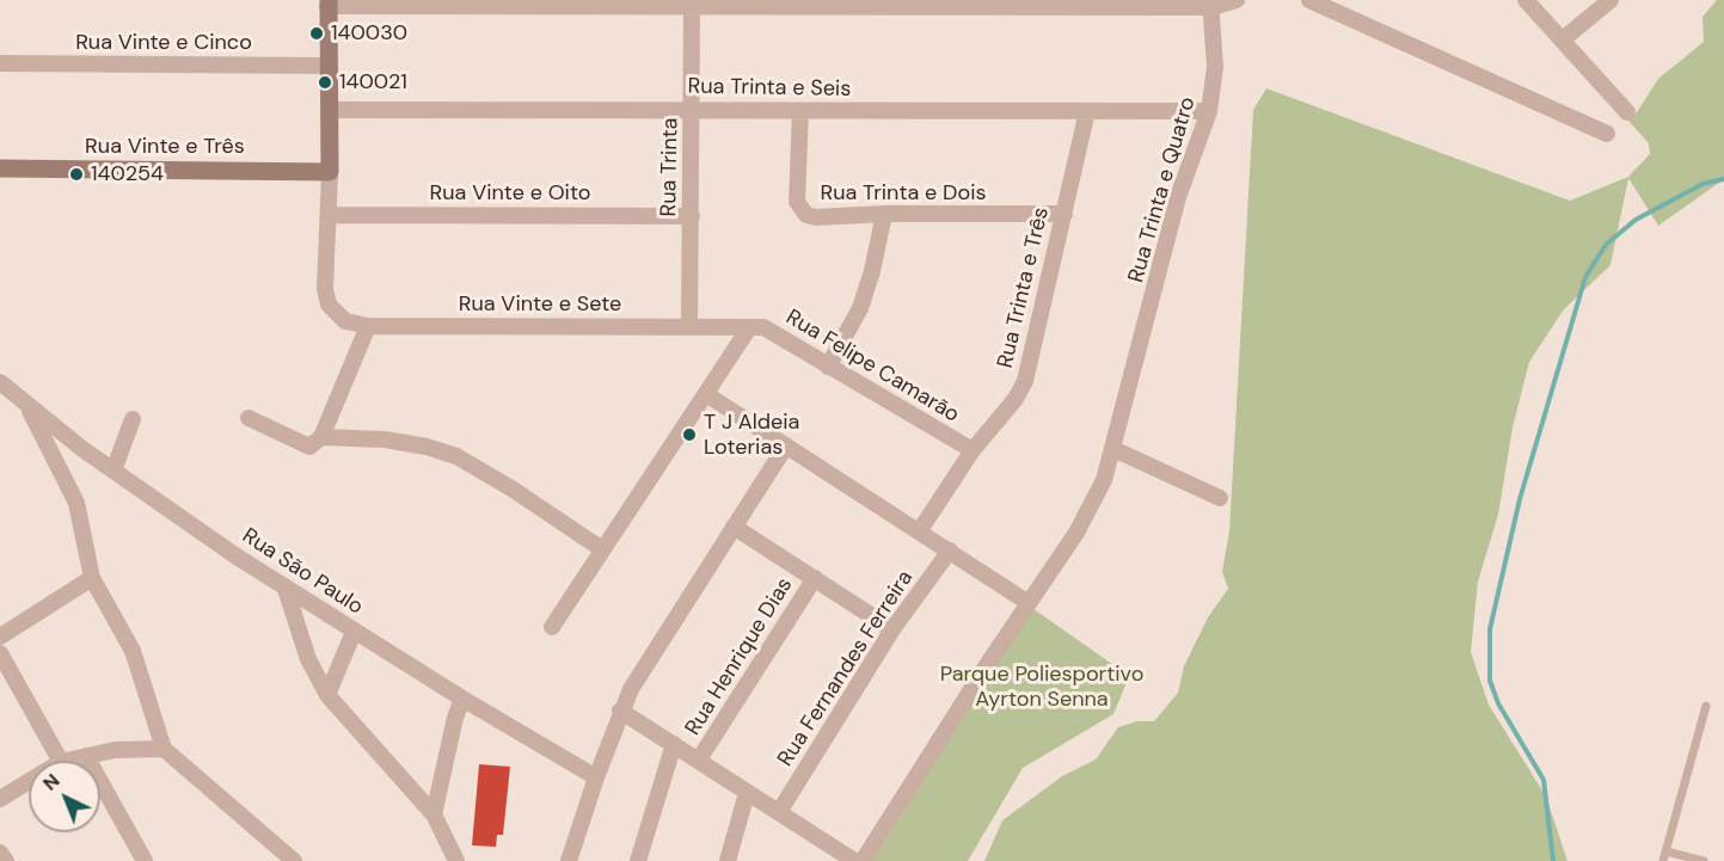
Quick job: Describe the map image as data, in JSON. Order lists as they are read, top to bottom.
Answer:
{
  "streets": {
    "main road": ["Rua Vinte e Três"],
    "street": [
      "Rua Vinte e Cinco",
      "Rua Trinta e Seis",
      "Rua Trinta",
      "Rua Trinta e Quatro",
      "Rua Vinte e Oito",
      "Rua Trinta e Dois",
      "Rua Trinta e Três",
      "Rua Vinte e Sete",
      "Rua Felipe Camarão",
      "Rua São Paulo",
      "Rua Henrique Dias",
      "Rua Fernandes Ferreira"
    ]
  },
  "crossings": [
    ["Rua Trinta e Seis", "Rua Trinta"],
    ["Rua Trinta e Seis", "Rua Trinta e Quatro"],
    ["Rua Trinta e Seis", "Rua Trinta e Dois"],
    ["Rua Trinta e Seis", "Rua Trinta e Três"],
    ["Rua Trinta", "Rua Vinte e Oito"],
    ["Rua Trinta", "Rua Vinte e Sete"],
    ["Rua Vinte e Oito", "Rua Vinte e Sete"],
    ["Rua Trinta e Dois", "Rua Trinta e Três"],
    ["Rua Trinta e Três", "Rua Felipe Camarão"],
    ["Rua Vinte e Sete", "Rua Felipe Camarão"]
  ],
  "parks": ["Parque Poliesportivo Ayrton Senna"],
  "places": [
    "140030",
    "140021",
    "140254",
    "T J Aldeia Loterias"
  ],
  "north": "top left"
}
